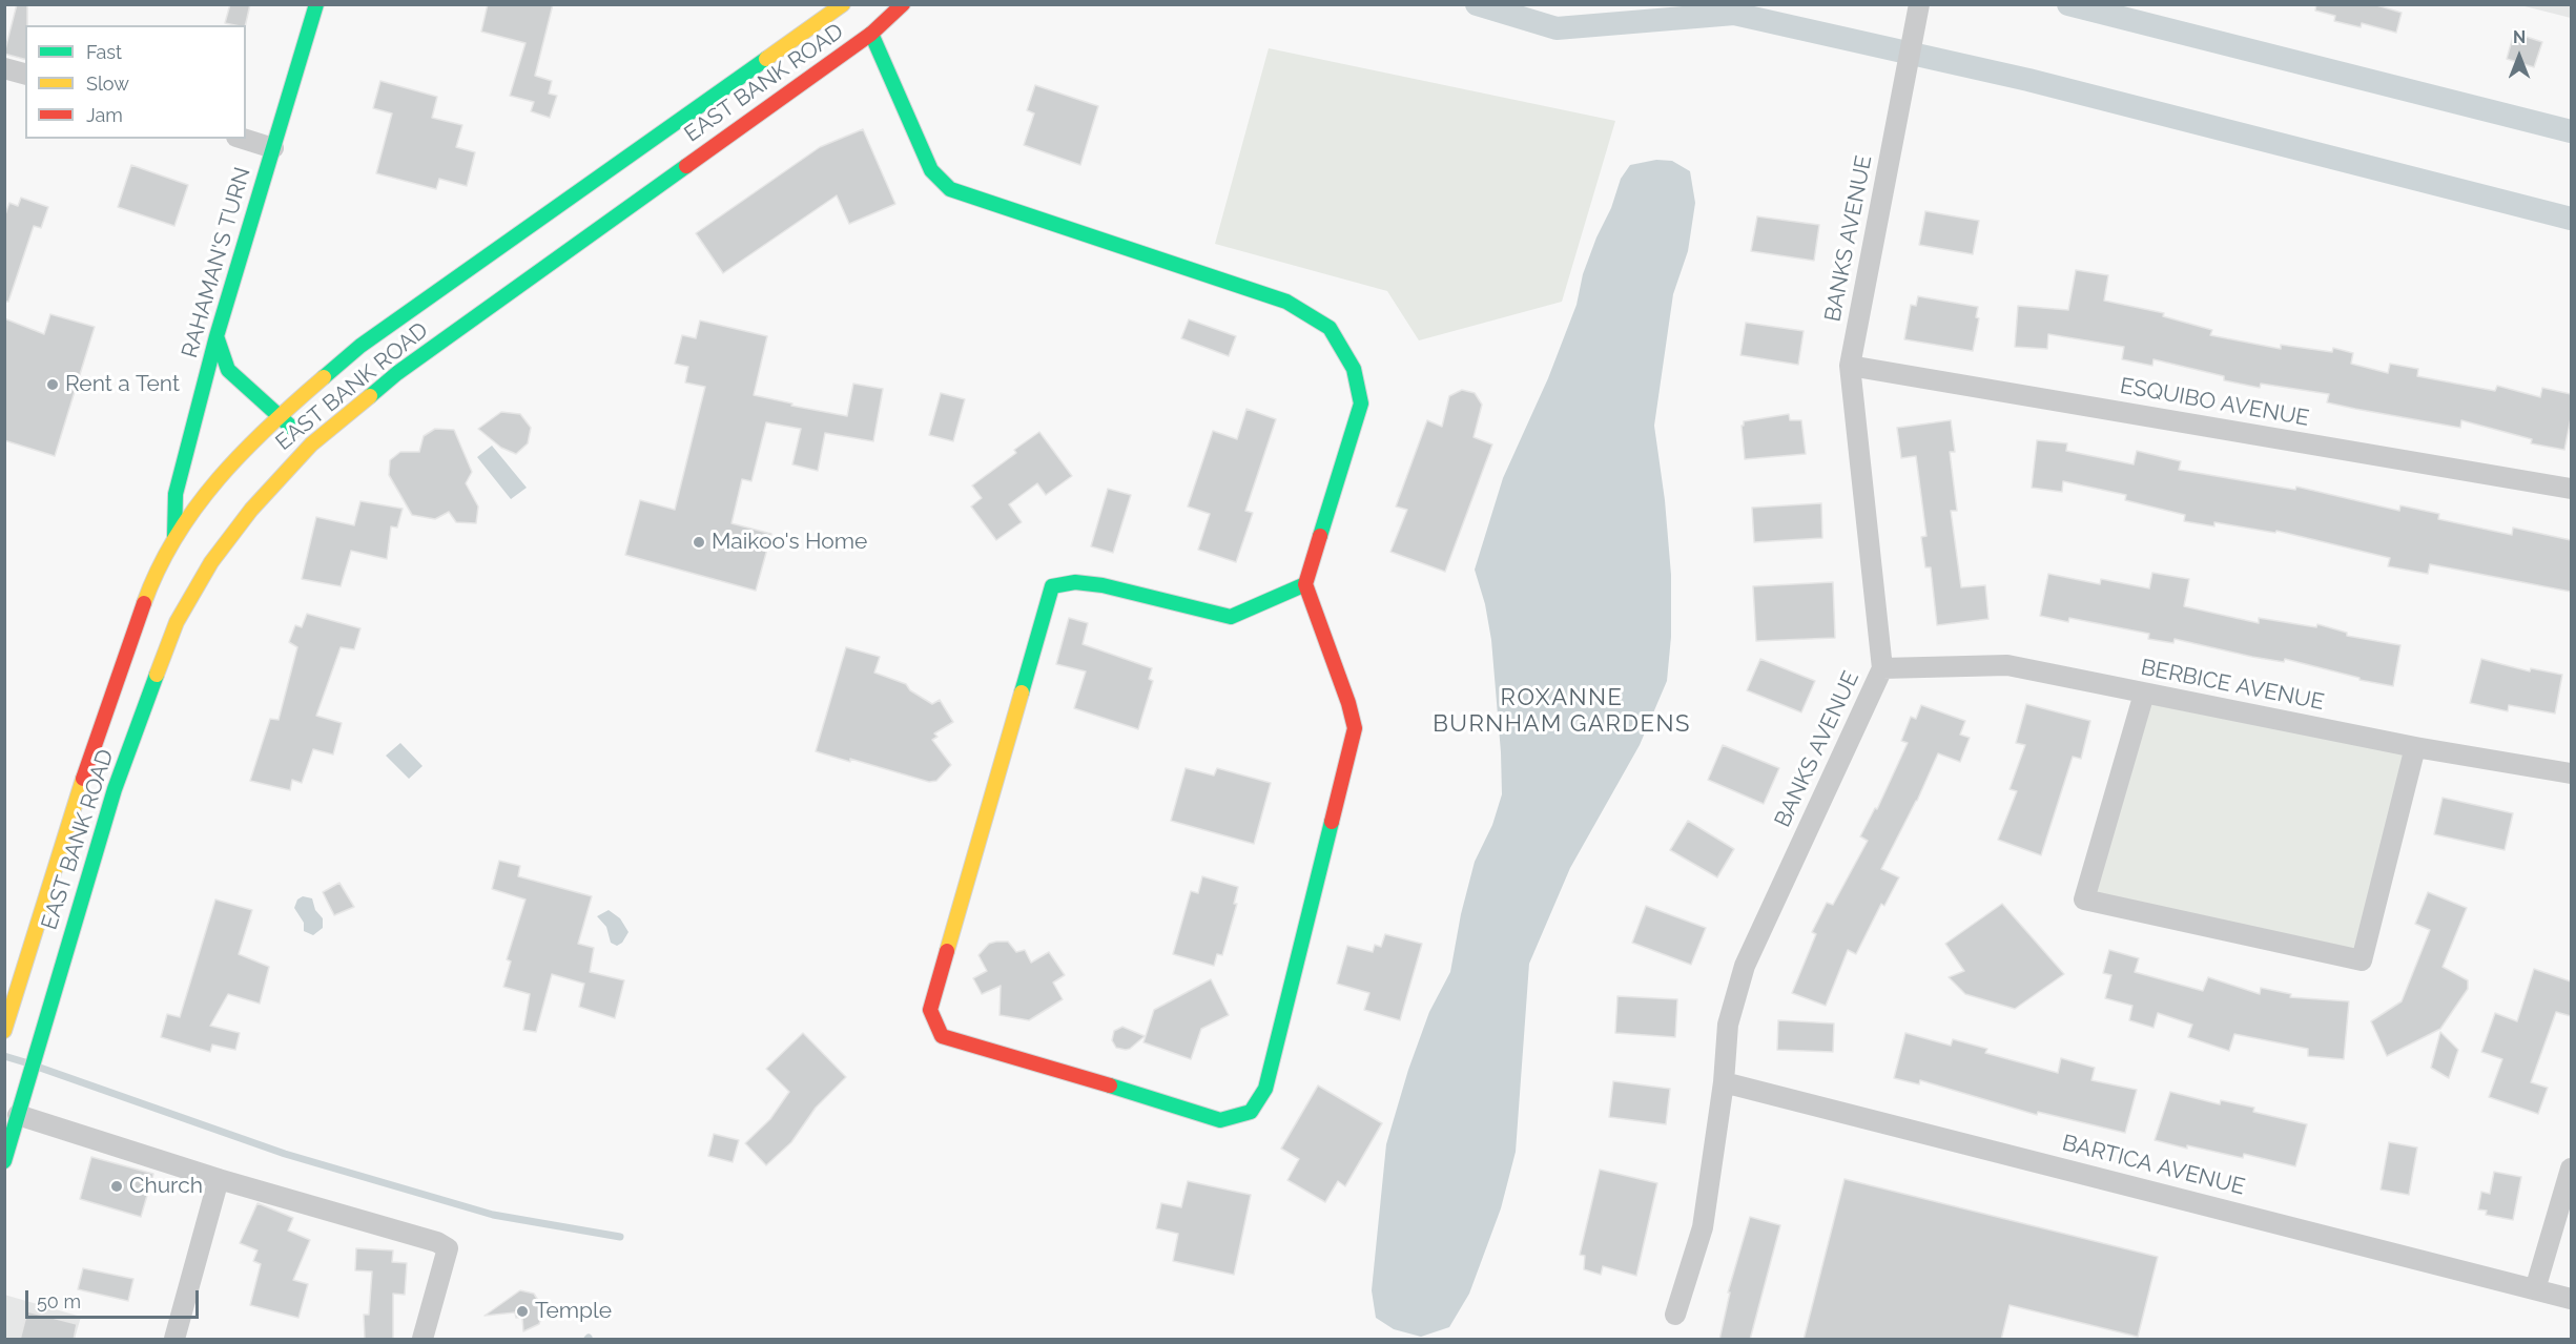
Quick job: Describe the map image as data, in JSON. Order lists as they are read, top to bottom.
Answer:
{
  "streets": {
    "main road": ["EAST BANK ROAD", "RAHAMAN'S TURN"],
    "street": [
      "BANKS AVENUE",
      "ESQUIBO AVENUE",
      "BERBICE AVENUE",
      "BARTICA AVENUE"
    ]
  },
  "crossings": [
    ["EAST BANK ROAD", "RAHAMAN'S TURN"],
    ["BANKS AVENUE", "ESQUIBO AVENUE"],
    ["BANKS AVENUE", "BERBICE AVENUE"],
    ["BANKS AVENUE", "BARTICA AVENUE"]
  ],
  "districts": ["ROXANNE BURNHAM GARDENS"],
  "places": [
    "Rent a Tent",
    "Maikoo's Home",
    "Church",
    "Temple"
  ],
  "legend": ["Fast", "Slow", "Jam"],
  "scale_bar": "50 m",
  "north": "top"
}
